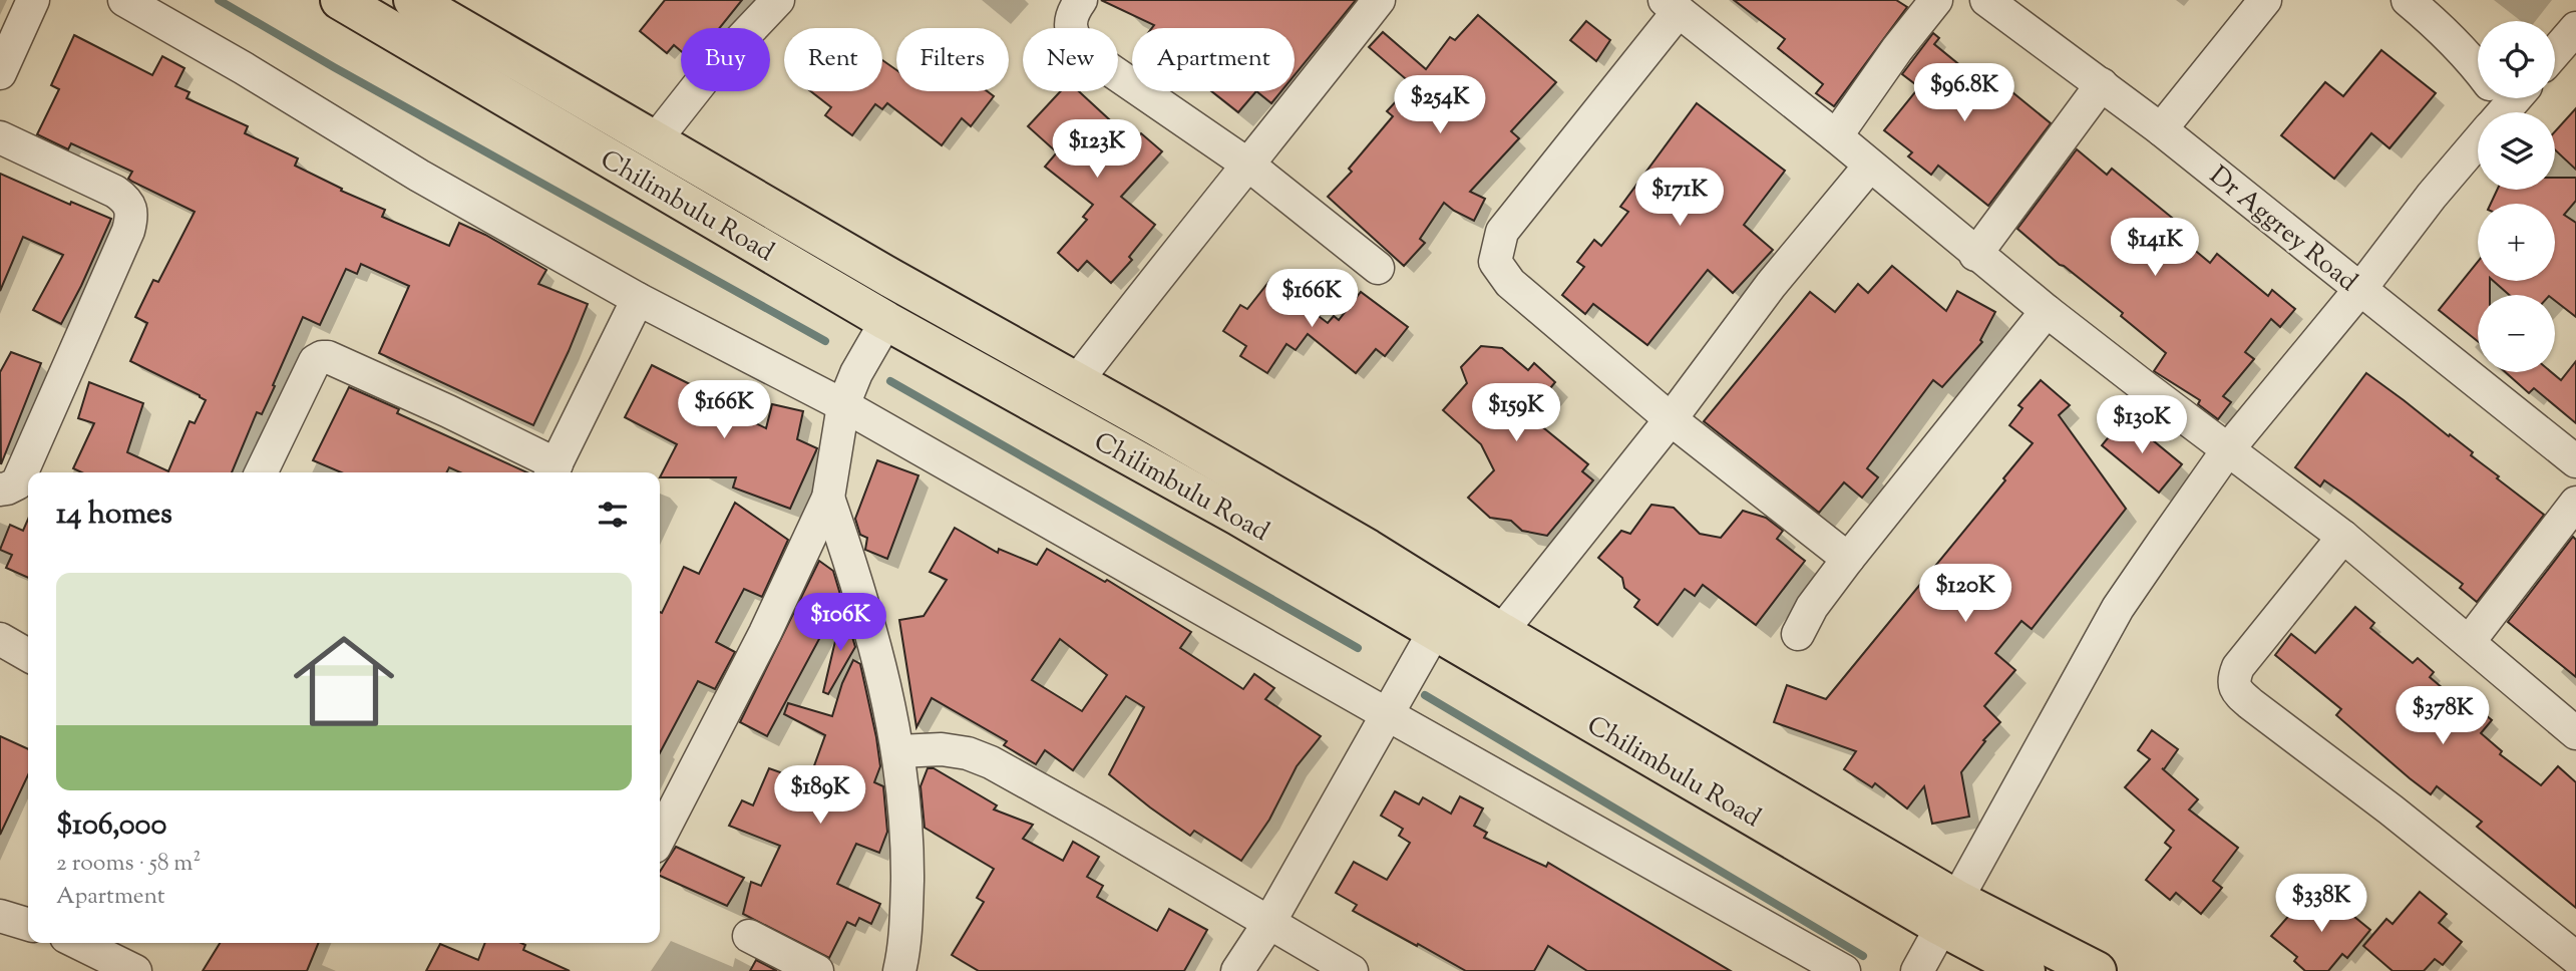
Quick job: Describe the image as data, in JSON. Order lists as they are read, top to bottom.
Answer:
{
  "streets": {
    "main road": ["Chilimbulu Road"],
    "street": ["Dr Aggrey Road"]
  },
  "page": {
    "map_buttons": ["+", "−"],
    "chip": [
      "Buy",
      "Rent",
      "Filters",
      "New",
      "Apartment"
    ],
    "price": [
      "$96.8K",
      "$254K",
      "$123K",
      "$171K",
      "$141K",
      "$166K",
      "$166K",
      "$159K",
      "$130K",
      "$120K",
      "$106K",
      "$378K",
      "$189K",
      "$338K"
    ],
    "heading": "14 homes",
    "list": [
      {
        "name": "$106,000",
        "note": "2 rooms · 58 m² · Apartment"
      }
    ]
  }
}
